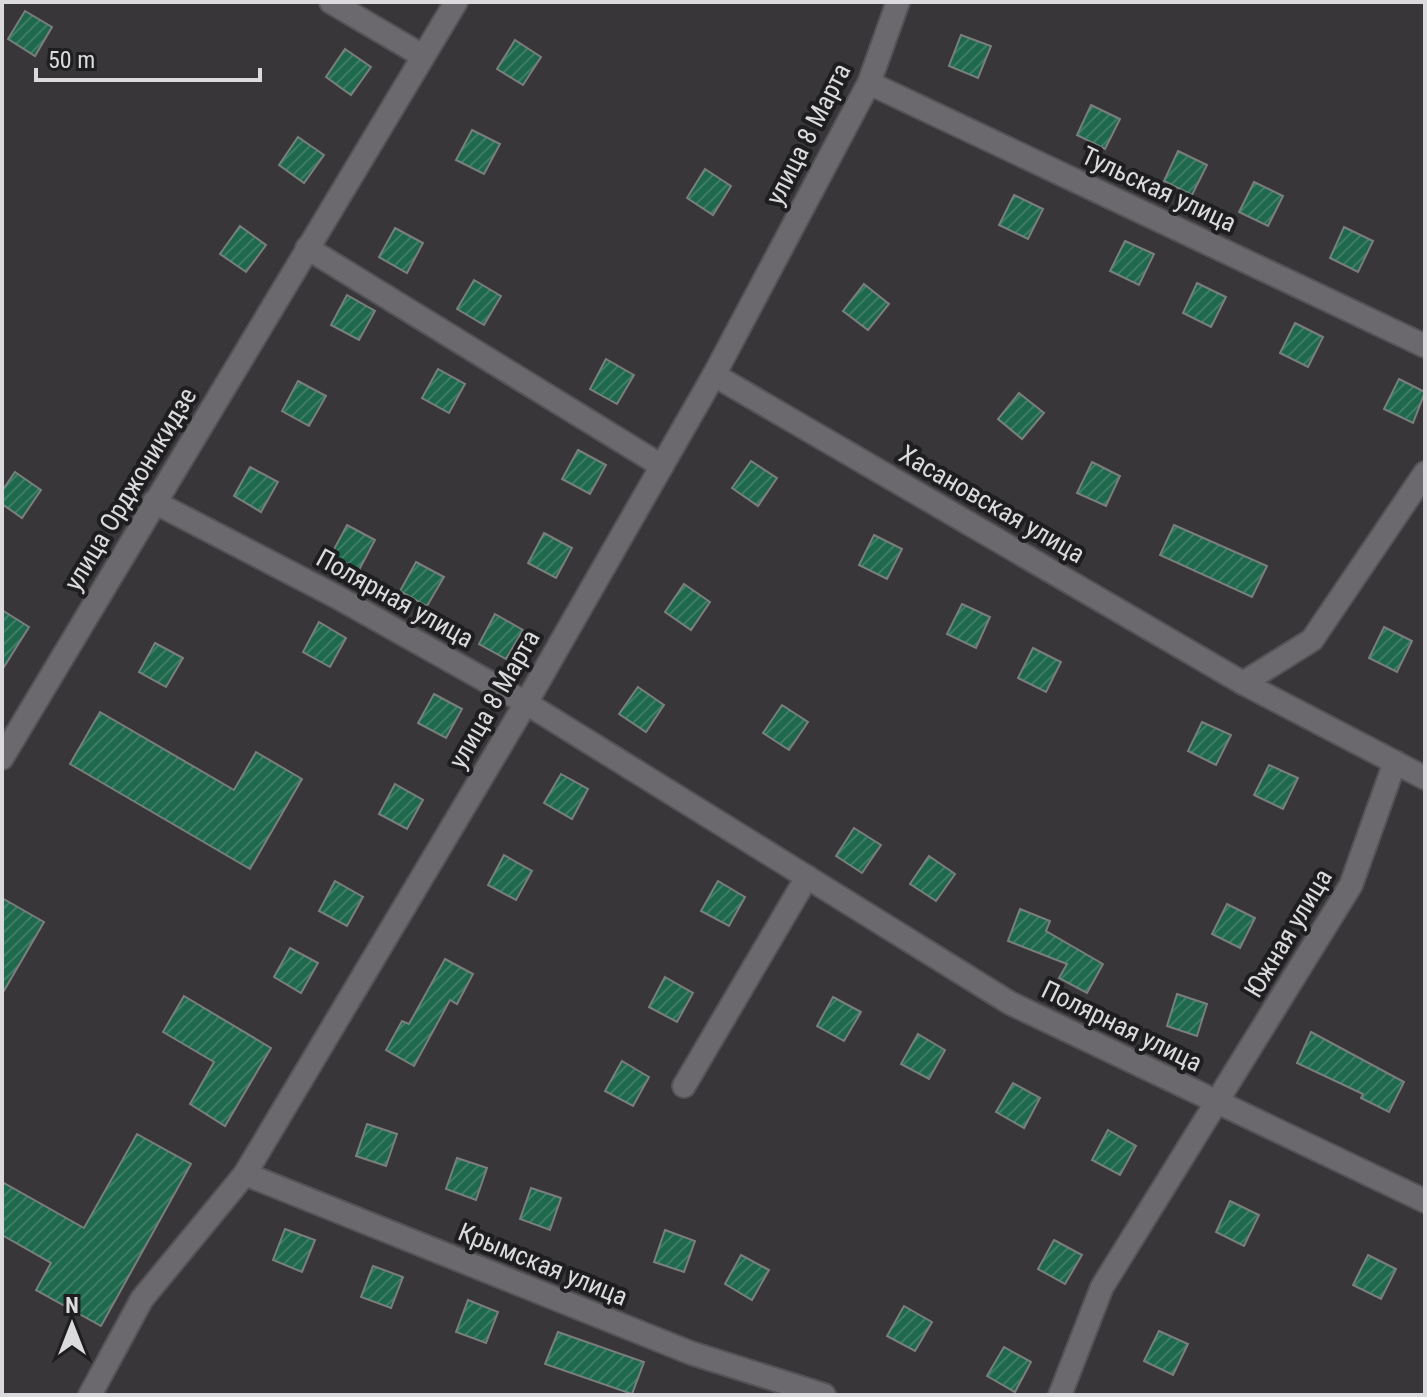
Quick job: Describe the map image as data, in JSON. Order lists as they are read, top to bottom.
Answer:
{
  "streets": {
    "street": [
      "улица 8 Марта",
      "Тульская улица",
      "улица Орджоникидзе",
      "Хасановская улица",
      "Полярная улица",
      "Южная улица",
      "Крымская улица"
    ]
  },
  "crossings": [
    ["улица 8 Марта", "Тульская улица"],
    ["улица 8 Марта", "Хасановская улица"],
    ["улица 8 Марта", "Полярная улица"],
    ["улица 8 Марта", "Крымская улица"],
    ["улица Орджоникидзе", "Полярная улица"],
    ["Полярная улица", "Южная улица"]
  ],
  "scale_bar": "50 m",
  "north": "top"
}
